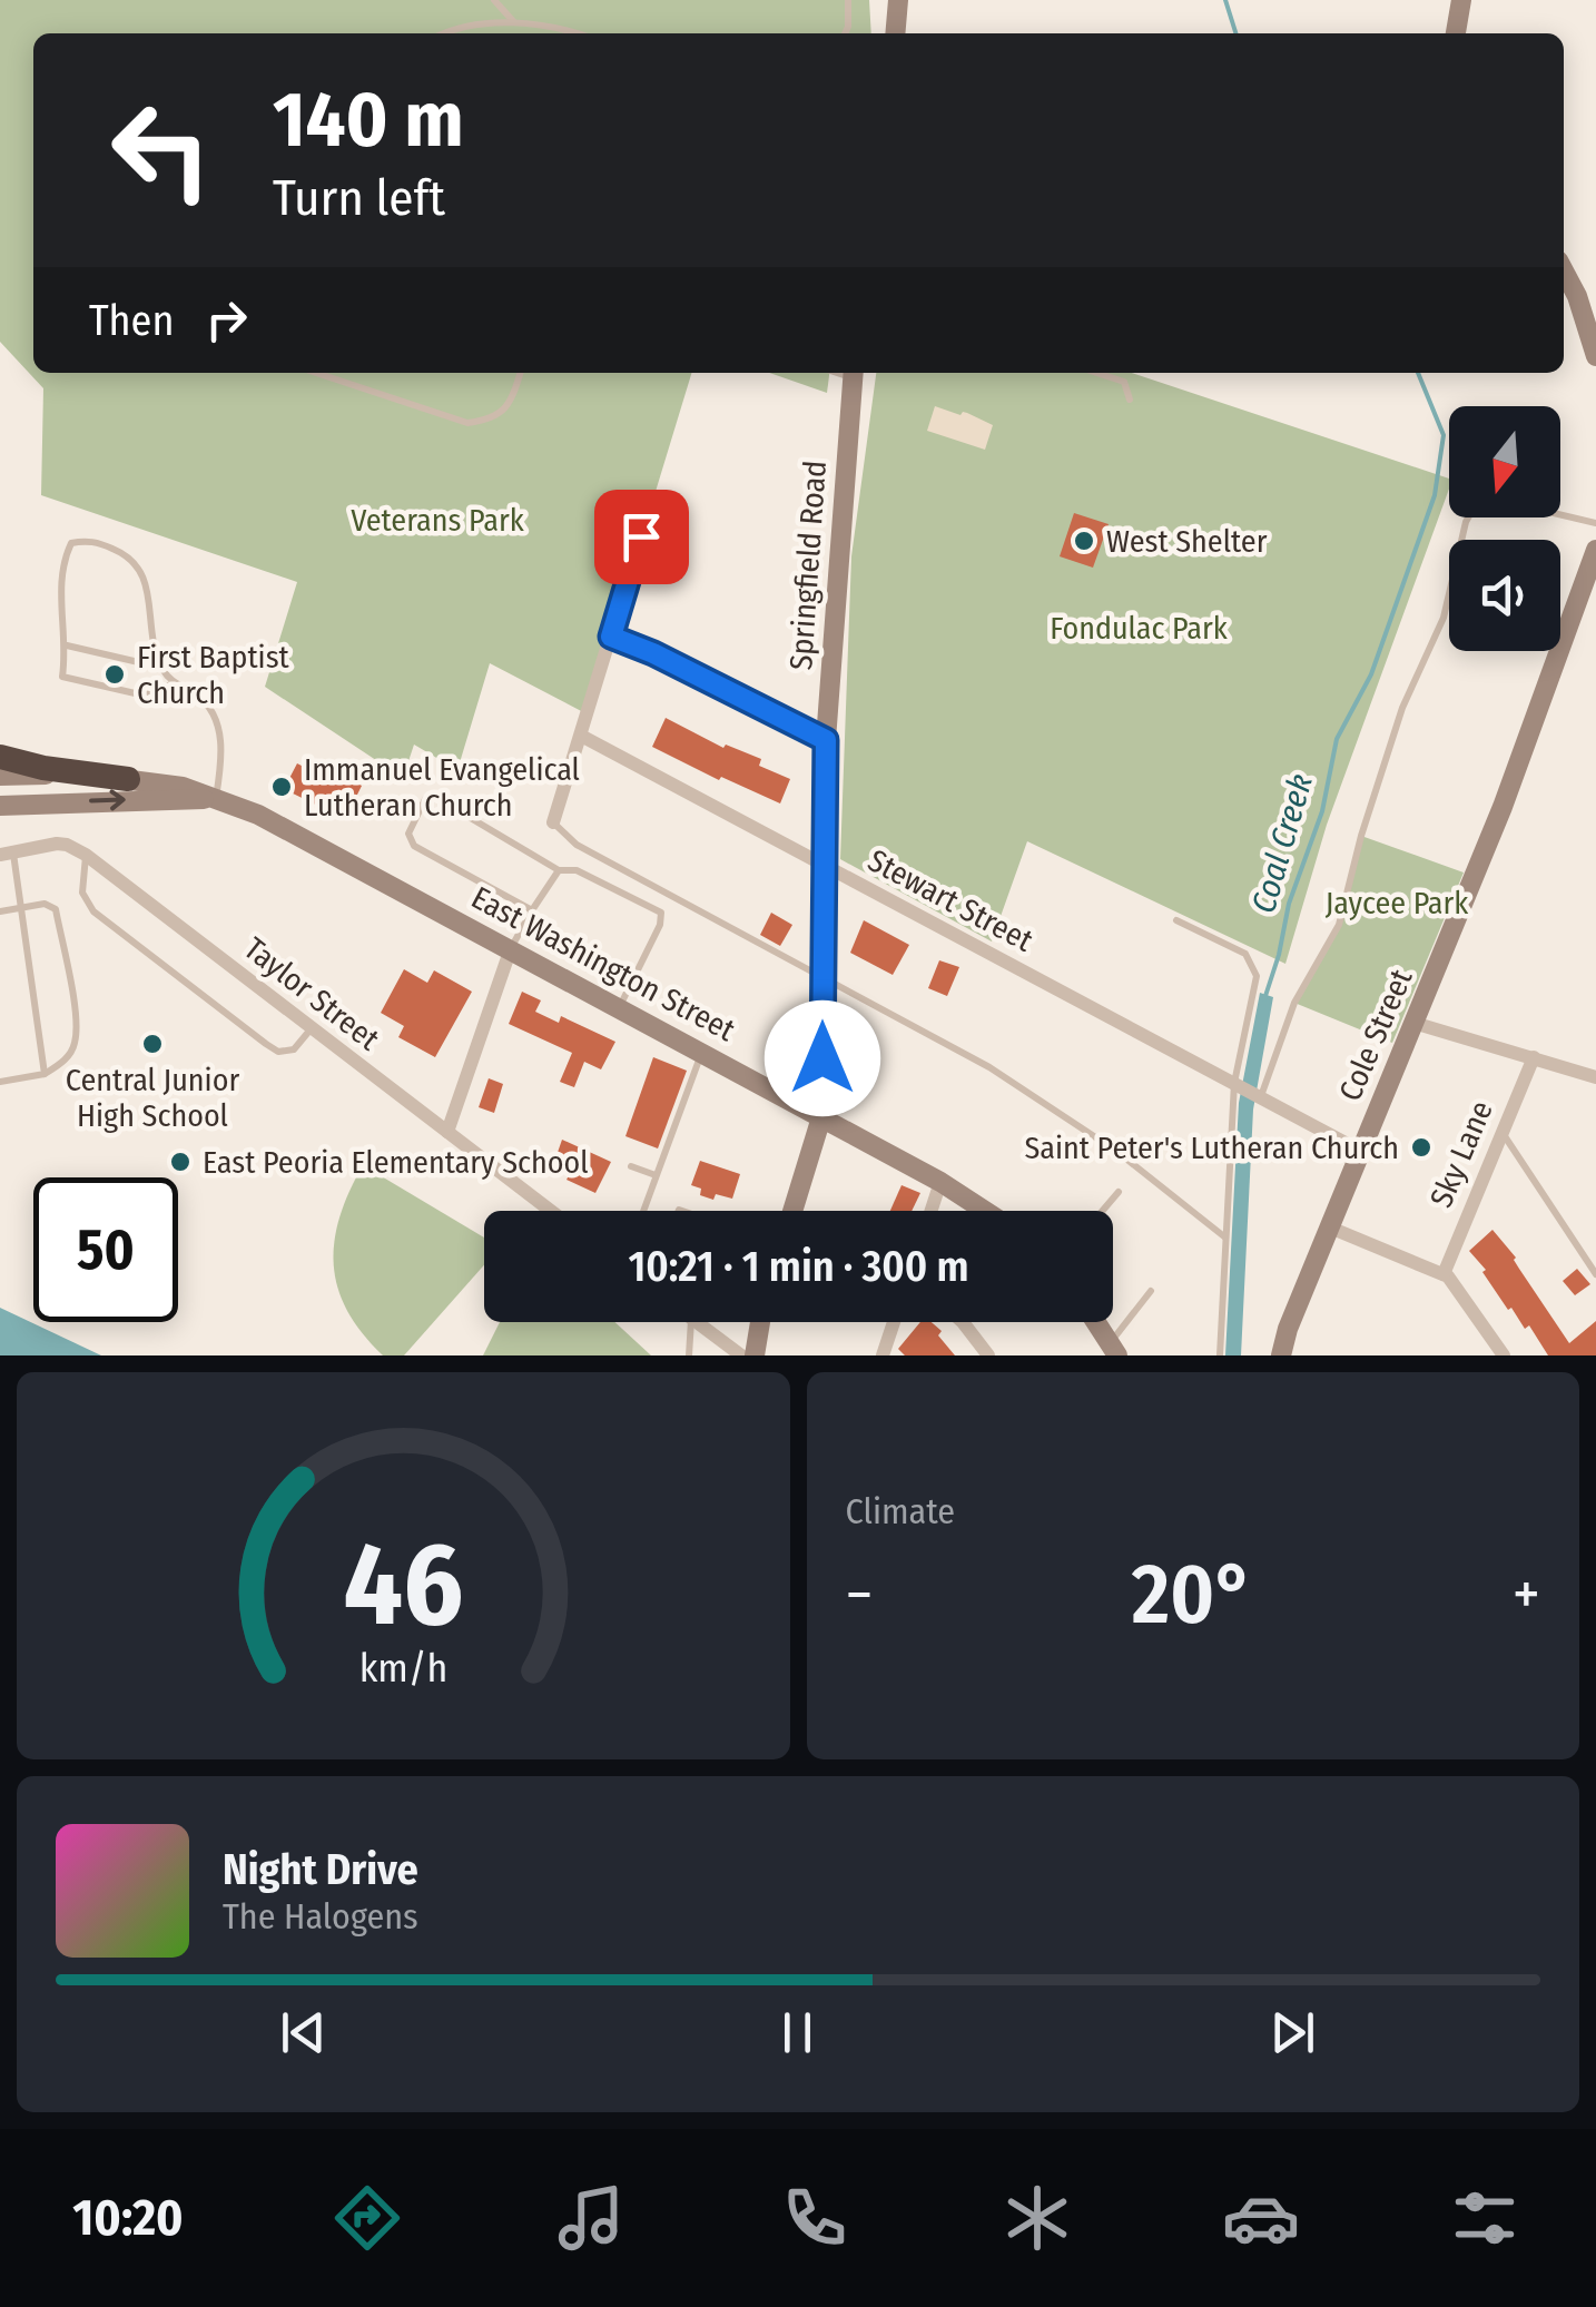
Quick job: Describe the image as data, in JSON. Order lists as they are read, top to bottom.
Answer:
{
  "streets": {
    "main road": ["Springfield Road", "East Washington Street", "Cole Street"],
    "street": ["Stewart Street", "Taylor Street", "Sky Lane"]
  },
  "crossings": [
    ["Springfield Road", "Stewart Street"],
    ["Springfield Road", "East Washington Street"]
  ],
  "water": ["Coal Creek"],
  "parks": ["Veterans Park", "Fondulac Park", "Jaycee Park"],
  "places": [
    "West Shelter",
    "First Baptist Church",
    "Immanuel Evangelical Lutheran Church",
    "Central Junior High School",
    "Saint Peter's Lutheran Church",
    "East Peoria Elementary School"
  ],
  "north": "bottom",
  "page": {
    "turn": ["140 m", "Turn left"],
    "then": "Then",
    "limit": "50",
    "trip": "10:21 · 1 min · 300 m",
    "tile": "Climate",
    "heat": ["−", "20°", "+"],
    "song": ["Night Drive", "The Halogens"],
    "tabs": "10:20",
    "gauge": ["46", "km/h"]
  }
}
